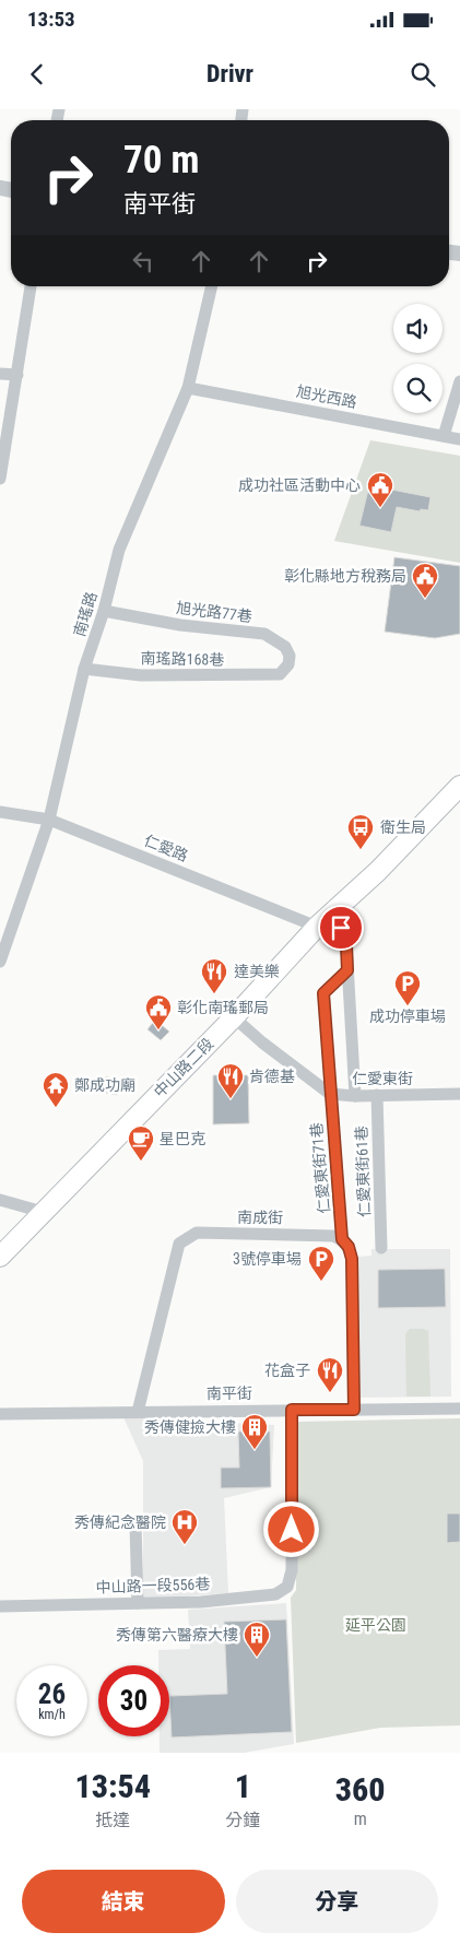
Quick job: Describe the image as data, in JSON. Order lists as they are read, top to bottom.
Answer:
{
  "streets": {
    "main road": ["中山路二段"],
    "street": [
      "旭光西路",
      "旭光路77巷",
      "南瑤路",
      "南瑤路168巷",
      "仁愛路",
      "仁愛東街",
      "仁愛東街71巷",
      "仁愛東街61巷",
      "南成街",
      "南平街",
      "中山路一段556巷"
    ]
  },
  "crossings": [
    ["旭光西路", "南瑤路"],
    ["旭光路77巷", "南瑤路"],
    ["旭光路77巷", "南瑤路168巷"],
    ["南瑤路", "南瑤路168巷"],
    ["南瑤路", "仁愛路"],
    ["仁愛路", "中山路二段"],
    ["仁愛東街", "仁愛東街71巷"],
    ["仁愛東街", "仁愛東街61巷"],
    ["仁愛東街71巷", "南成街"],
    ["南成街", "南平街"],
    ["南平街", "中山路一段556巷"]
  ],
  "parks": ["延平公園"],
  "places": {
    "public building": ["成功社區活動中心", "彰化縣地方稅務局", "彰化南瑤郵局"],
    "bus stop": ["衛生局"],
    "restaurant": ["達美樂", "肯德基", "花盒子"],
    "parking": ["成功停車場", "3號停車場"],
    "temple": ["鄭成功廟"],
    "cafe": ["星巴克"],
    "building": ["秀傳健撿大樓", "秀傳第六醫療大樓"],
    "hospital": ["秀傳紀念醫院"]
  },
  "page": {
    "status": "13:53",
    "header": "Drivr",
    "turn": ["70 m", "南平街"],
    "speed": "26 km/h",
    "limit": "30",
    "eta": [
      "13:54",
      "抵達",
      "1",
      "分鐘",
      "360",
      "m"
    ],
    "buttons": ["結束", "分享"]
  }
}
